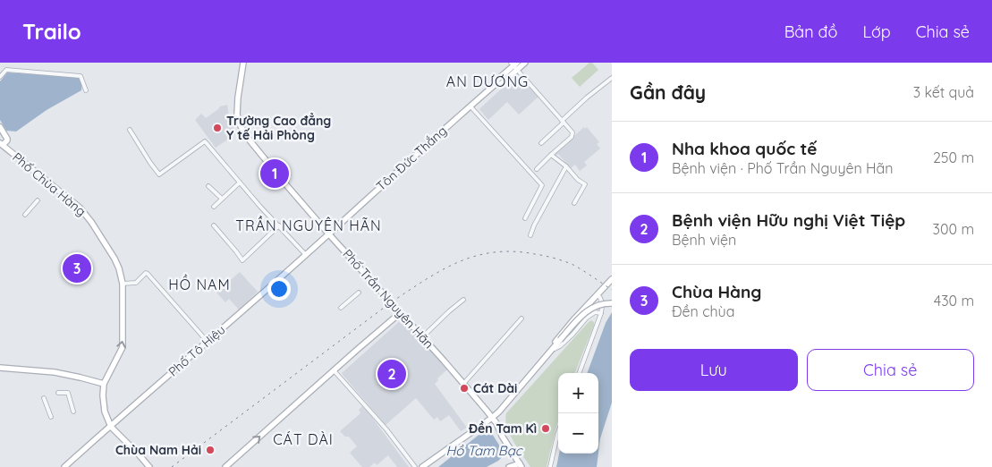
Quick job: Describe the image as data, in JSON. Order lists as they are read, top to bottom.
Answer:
{
  "streets": {
    "main road": [
      "Tôn Đức Thắng",
      "Phố Chùa Hàng",
      "Phố Trần Nguyên Hãn",
      "Phố Tô Hiệu"
    ]
  },
  "crossings": [
    ["Tôn Đức Thắng", "Phố Trần Nguyên Hãn"],
    ["Tôn Đức Thắng", "Phố Tô Hiệu"],
    ["Phố Chùa Hàng", "Phố Tô Hiệu"],
    ["Phố Trần Nguyên Hãn", "Phố Tô Hiệu"]
  ],
  "districts": [
    "AN DƯƠNG",
    "TRẦN NGUYÊN HÃN",
    "HỒ NAM",
    "CÁT DÀI"
  ],
  "water": ["Hồ Tam Bạc"],
  "places": [
    "Trường Cao đẳng Y tế Hải Phòng",
    "Cát Dài",
    "Đền Tam Kì",
    "Chùa Nam Hải"
  ],
  "page": {
    "header": "Trailo",
    "nav": ["Bản đồ", "Lớp", "Chia sẻ"],
    "heading": ["Gần đây", "3 kết quả"],
    "list": [
      {
        "mark": "1",
        "name": "Nha khoa quốc tế",
        "note": "Bệnh viện · Phố Trần Nguyên Hãn",
        "value": "250 m"
      },
      {
        "mark": "2",
        "name": "Bệnh viện Hữu nghị Việt Tiệp",
        "note": "Bệnh viện",
        "value": "300 m"
      },
      {
        "mark": "3",
        "name": "Chùa Hàng",
        "note": "Đền chùa",
        "value": "430 m"
      }
    ],
    "pins": ["1", "3", "2"],
    "buttons": ["Lưu", "Chia sẻ"],
    "map_buttons": ["+", "−"]
  }
}
